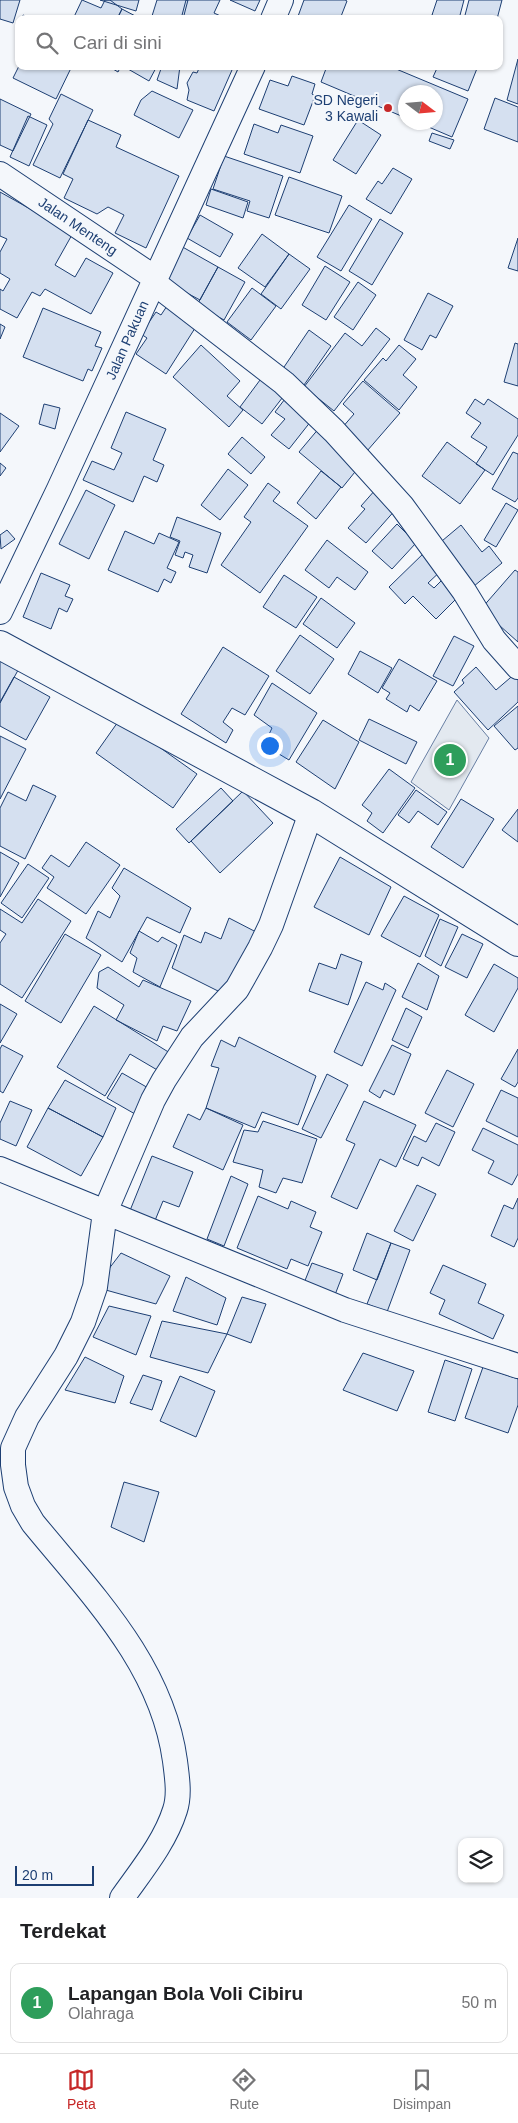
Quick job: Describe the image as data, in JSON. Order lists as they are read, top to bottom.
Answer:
{
  "streets": {
    "street": ["Jalan Menteng", "Jalan Pakuan"]
  },
  "crossings": [
    ["Jalan Menteng", "Jalan Pakuan"]
  ],
  "places": ["SD Negeri 3 Kawali"],
  "scale_bar": "20 m",
  "north": "right",
  "page": {
    "search": "Cari di sini",
    "pins": "1",
    "scale": "20 m",
    "heading": "Terdekat",
    "list": [
      {
        "mark": "1",
        "name": "Lapangan Bola Voli Cibiru",
        "note": "Olahraga",
        "value": "50 m"
      }
    ],
    "nav": ["Peta", "Rute", "Disimpan"]
  }
}
